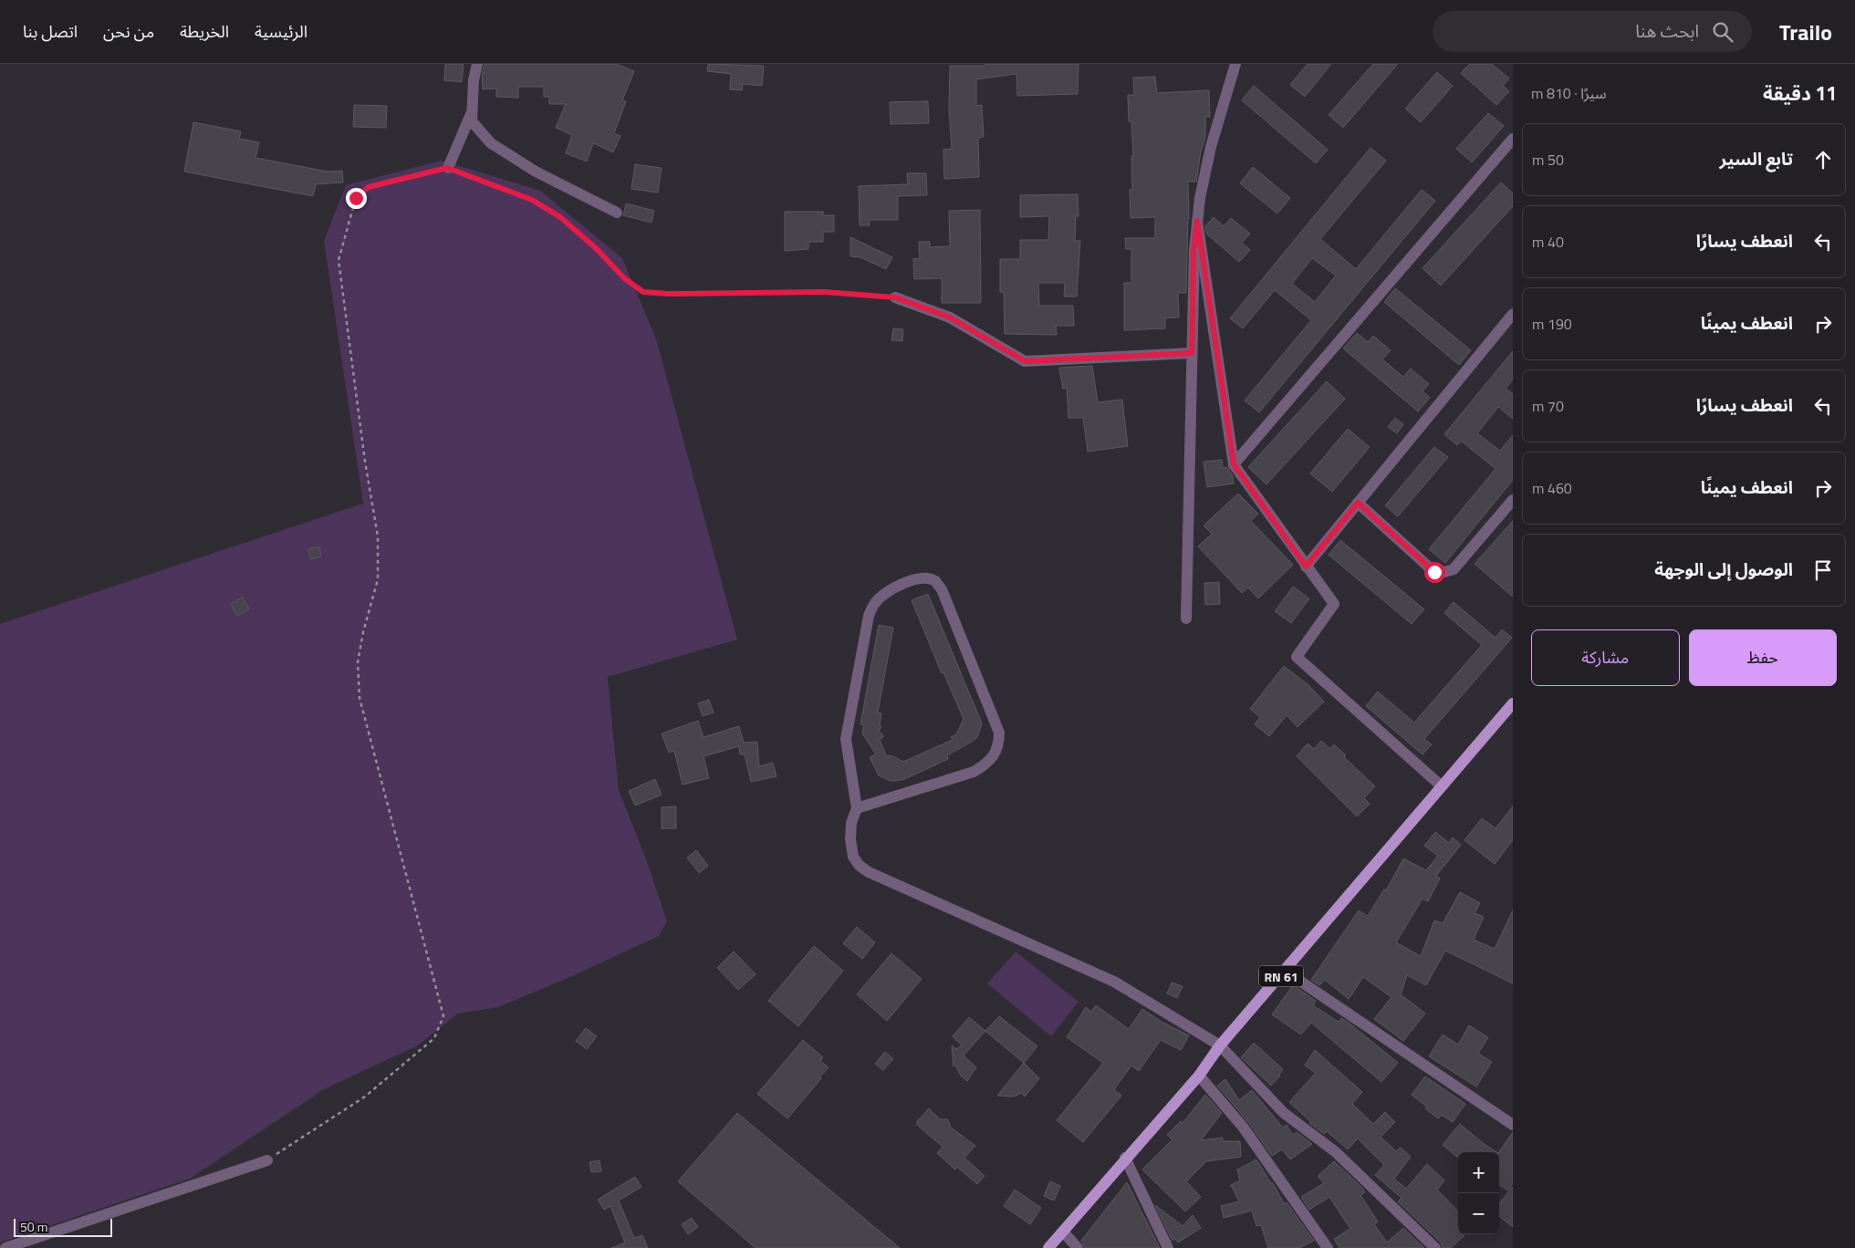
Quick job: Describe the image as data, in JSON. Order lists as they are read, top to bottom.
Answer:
{
  "streets": {
    "main road": ["RN 61"]
  },
  "scale_bar": "50 m",
  "page": {
    "header": "Trailo",
    "search": "ابحث هنا",
    "nav": [
      "الرئيسية",
      "الخريطة",
      "من نحن",
      "اتصل بنا"
    ],
    "heading": ["11 دقيقة", "سيرًا · 810 m"],
    "list": [
      ["تابع السير", "50 m"],
      ["انعطف يسارًا", "40 m"],
      ["انعطف يمينًا", "190 m"],
      ["انعطف يسارًا", "70 m"],
      ["انعطف يمينًا", "460 m"],
      "الوصول إلى الوجهة"
    ],
    "buttons": ["حفظ", "مشاركة"],
    "map_buttons": ["+", "−"],
    "scale": "50 m"
  }
}
